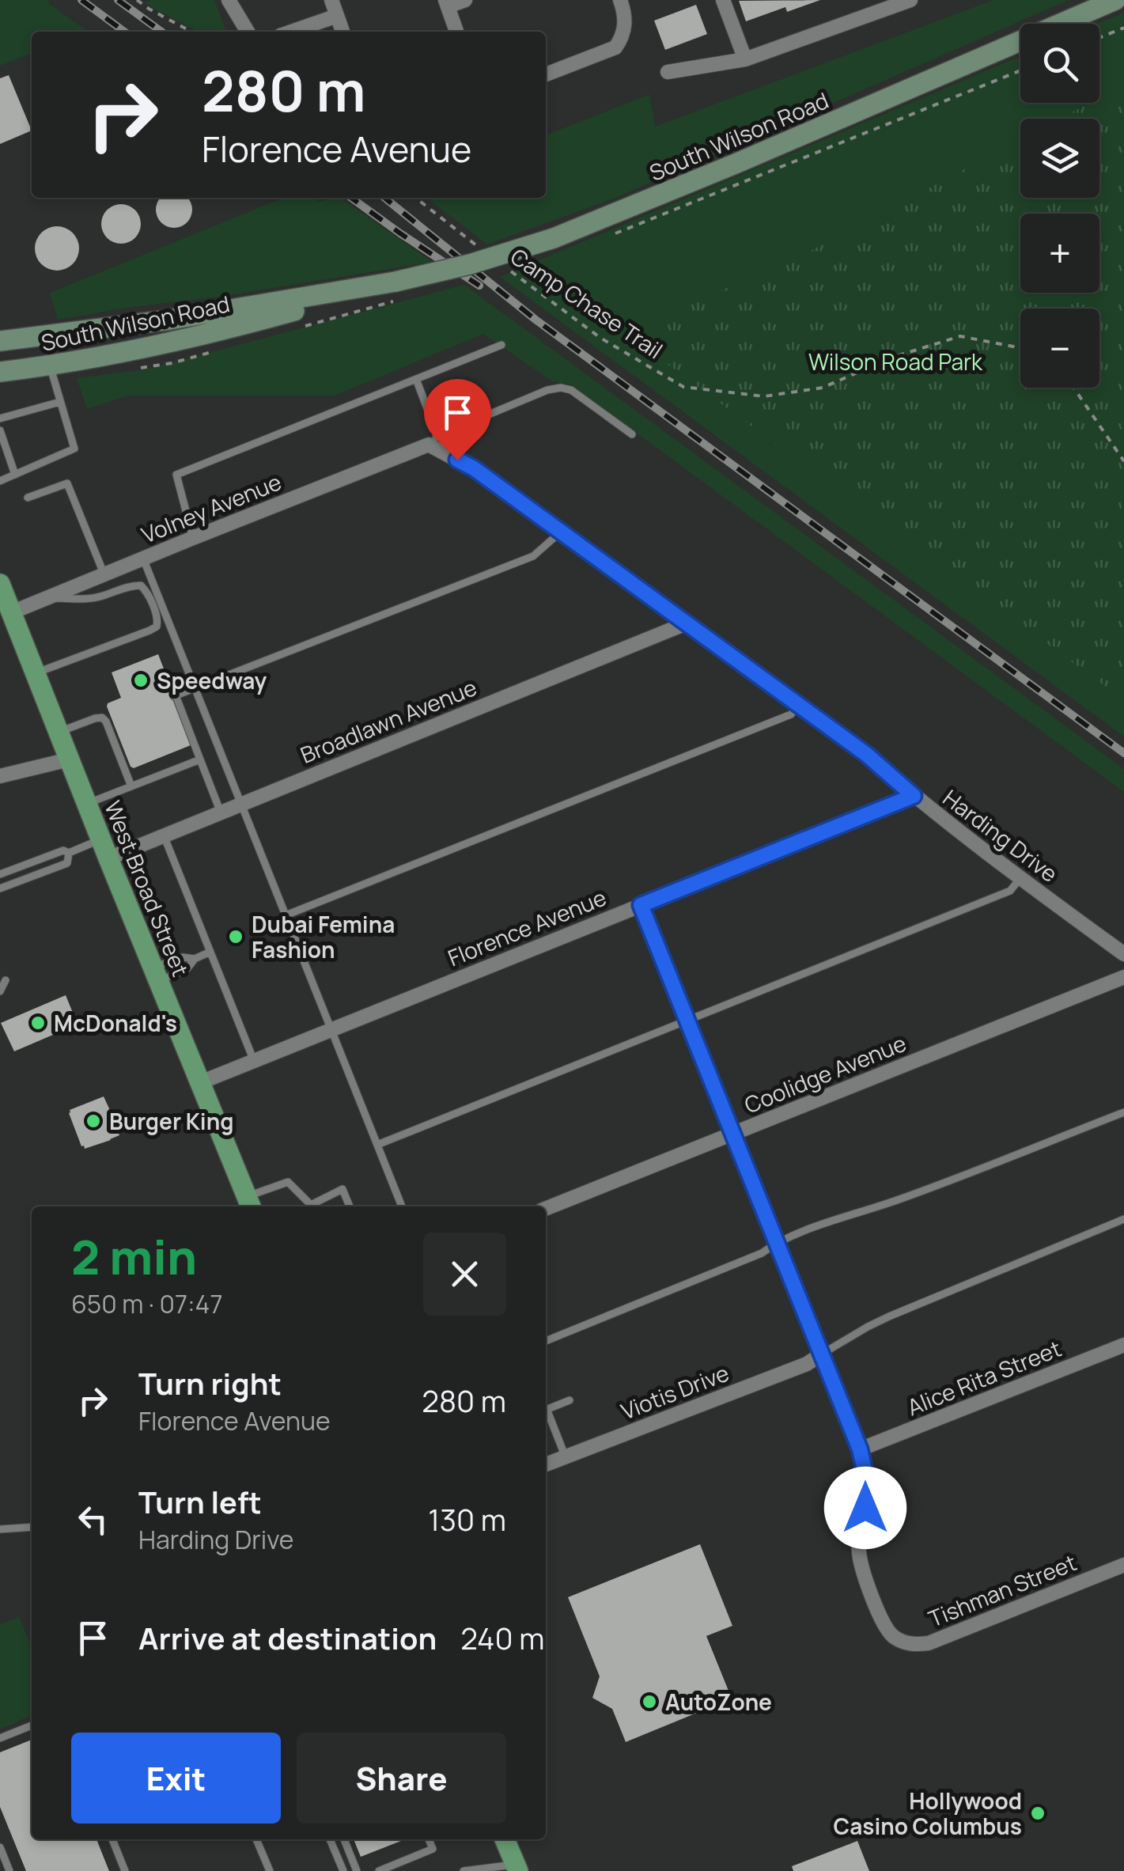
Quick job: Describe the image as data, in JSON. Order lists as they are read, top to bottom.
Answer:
{
  "streets": {
    "main road": ["South Wilson Road", "West Broad Street"],
    "street": [
      "Volney Avenue",
      "Broadlawn Avenue",
      "Harding Drive",
      "Florence Avenue",
      "Coolidge Avenue",
      "Alice Rita Street",
      "Viotis Drive",
      "Tishman Street"
    ],
    "path": ["Camp Chase Trail"]
  },
  "crossings": [
    ["Volney Avenue", "Harding Drive"],
    ["Volney Avenue", "West Broad Street"],
    ["Broadlawn Avenue", "Harding Drive"],
    ["Broadlawn Avenue", "West Broad Street"],
    ["Harding Drive", "Florence Avenue"],
    ["West Broad Street", "Florence Avenue"],
    ["Alice Rita Street", "Tishman Street"]
  ],
  "parks": ["Wilson Road Park"],
  "places": [
    "Speedway",
    "Dubai Femina Fashion",
    "McDonald's",
    "Burger King",
    "AutoZone",
    "Hollywood Casino Columbus"
  ],
  "page": {
    "map_buttons": ["+", "−"],
    "turn": ["280 m", "Florence Avenue"],
    "heading": ["2 min", "650 m · 07:47"],
    "list": [
      {
        "name": "Turn right",
        "note": "Florence Avenue",
        "value": "280 m"
      },
      {
        "name": "Turn left",
        "note": "Harding Drive",
        "value": "130 m"
      },
      {
        "name": "Arrive at destination",
        "value": "240 m"
      }
    ],
    "buttons": ["Exit", "Share"]
  }
}
